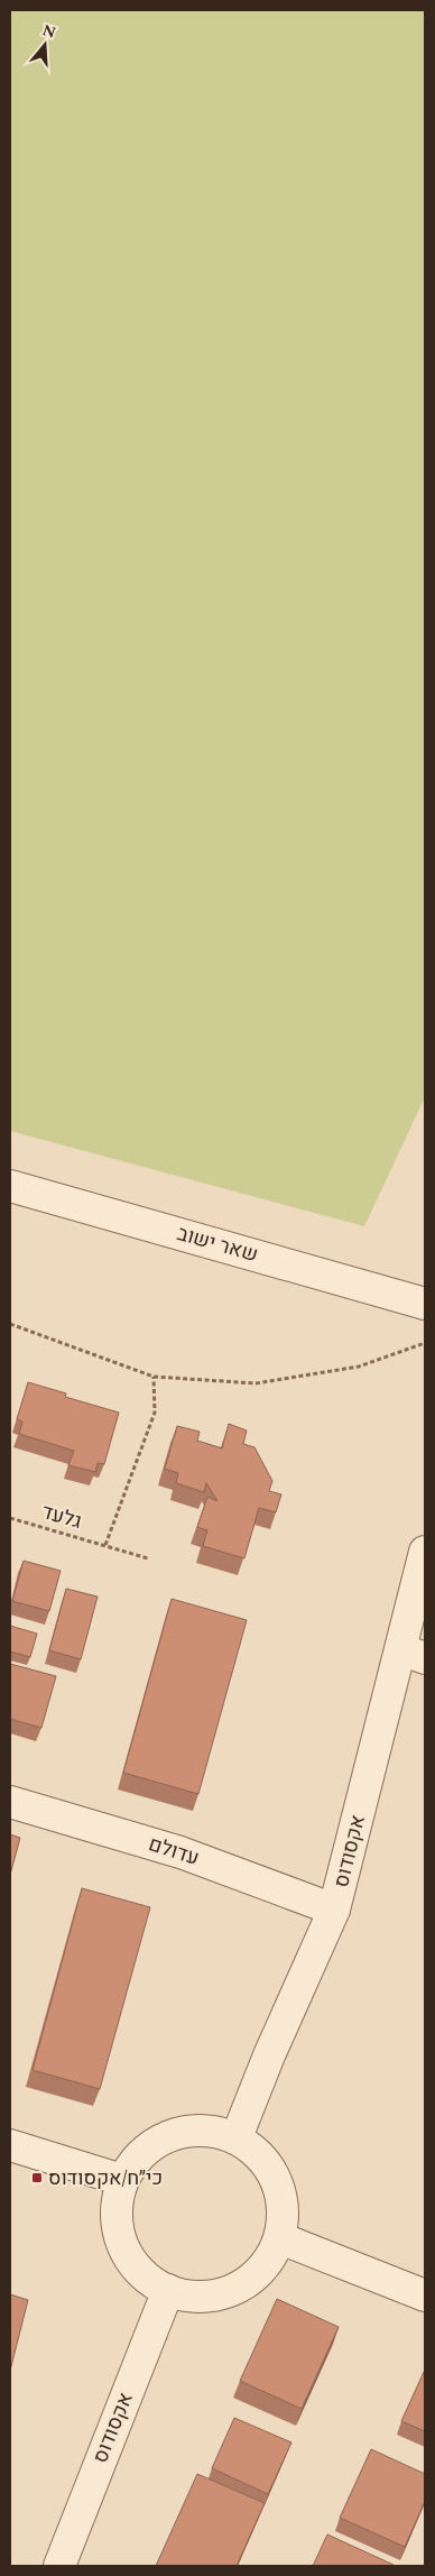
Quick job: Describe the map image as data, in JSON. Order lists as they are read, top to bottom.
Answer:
{
  "streets": {
    "street": ["שאר ישוב", "עדולם", "אקסודוס"],
    "path": ["גלעד"]
  },
  "crossings": [
    ["עדולם", "אקסודוס"]
  ],
  "places": {
    "transit": ["כי״ח/אקסודוס"]
  },
  "north": "top"
}
